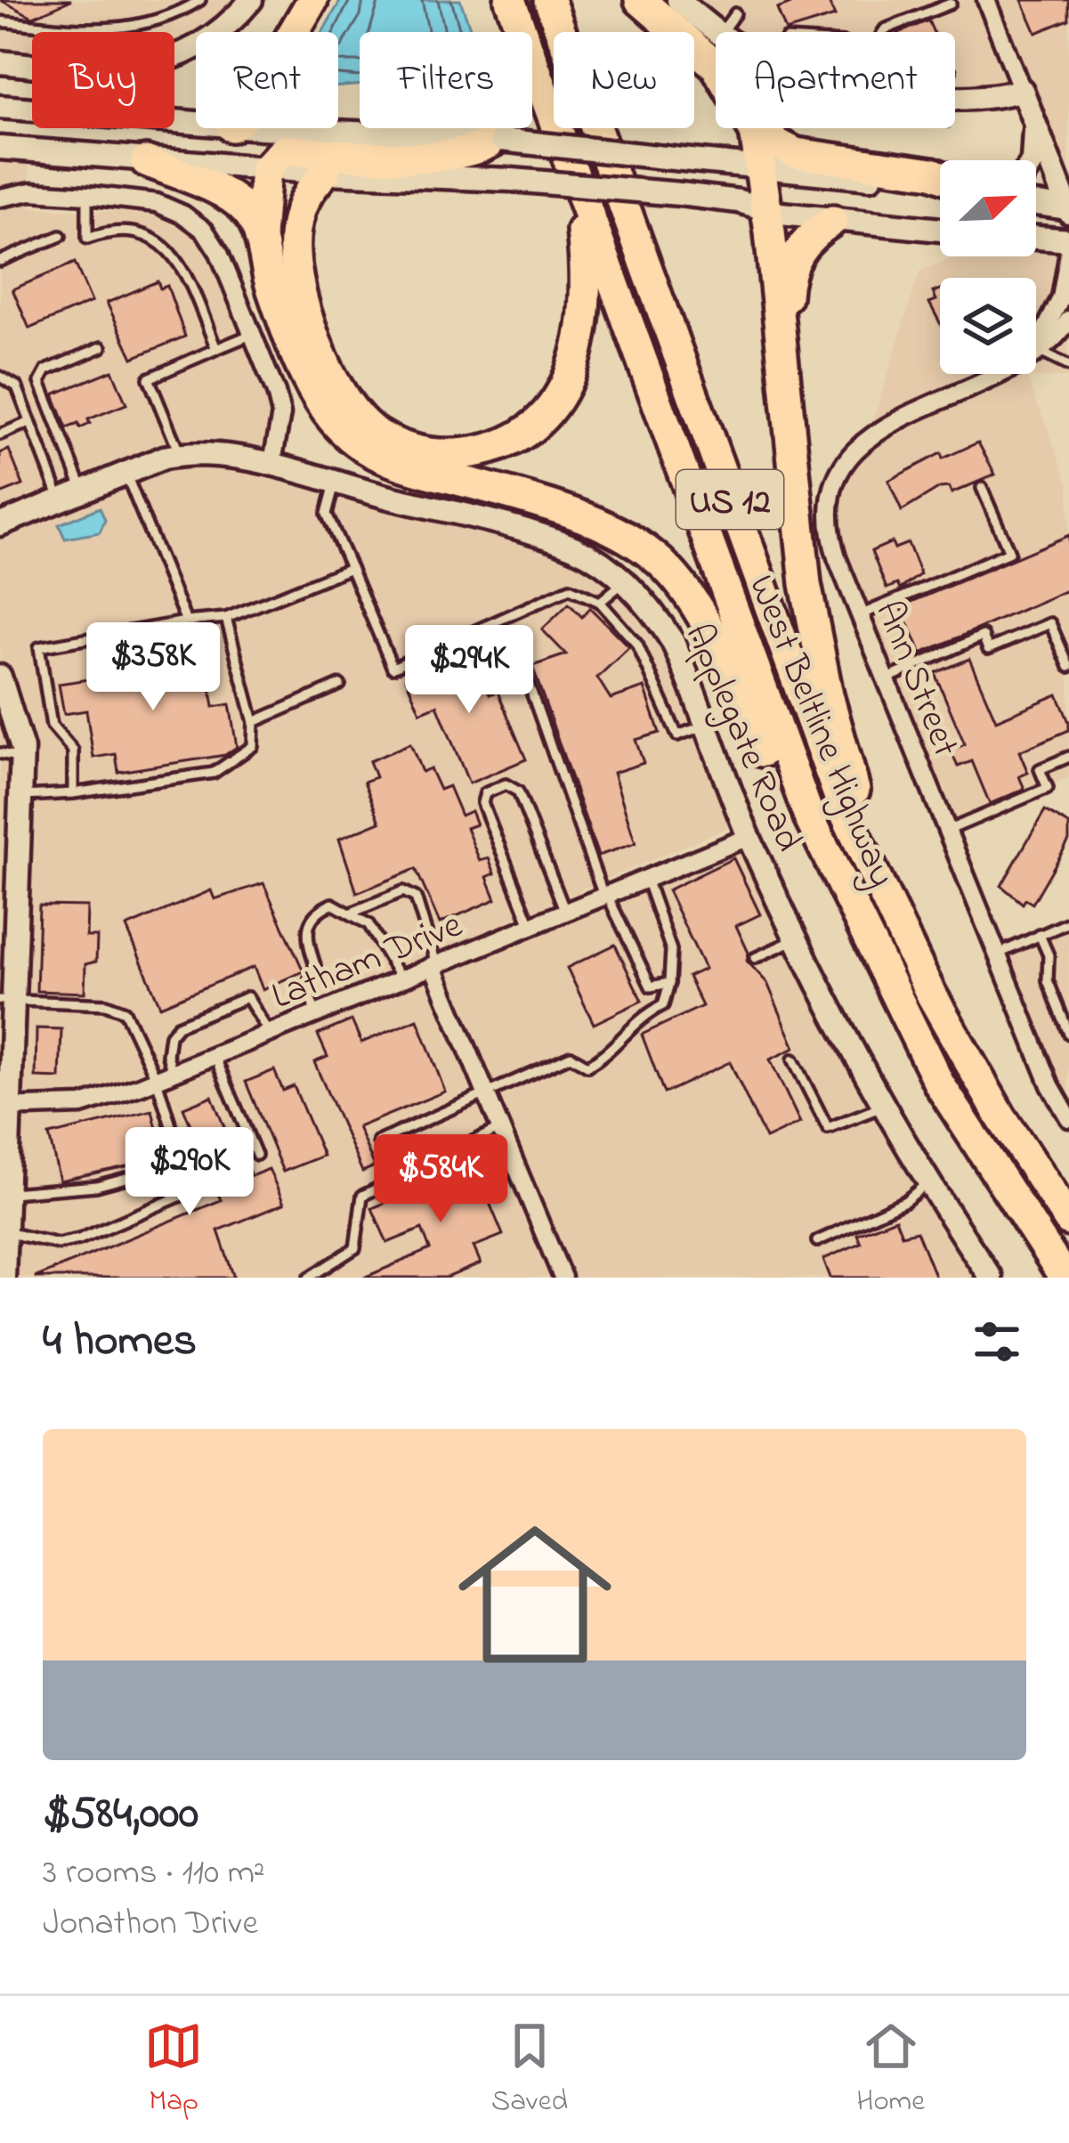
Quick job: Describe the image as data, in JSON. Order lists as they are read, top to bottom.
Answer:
{
  "streets": {
    "highway": ["US 12", "West Beltline Highway"],
    "street": ["Ann Street", "Applegate Road", "Latham Drive"]
  },
  "crossings": [
    ["Applegate Road", "Latham Drive"]
  ],
  "north": "top right",
  "page": {
    "chip": [
      "Buy",
      "Rent",
      "Filters",
      "New",
      "Apartment"
    ],
    "price": [
      "$358K",
      "$294K",
      "$290K",
      "$584K"
    ],
    "heading": "4 homes",
    "list": [
      {
        "name": "$584,000",
        "note": "3 rooms · 110 m² · Jonathon Drive"
      }
    ],
    "tabs": ["Map", "Saved", "Home"]
  }
}
